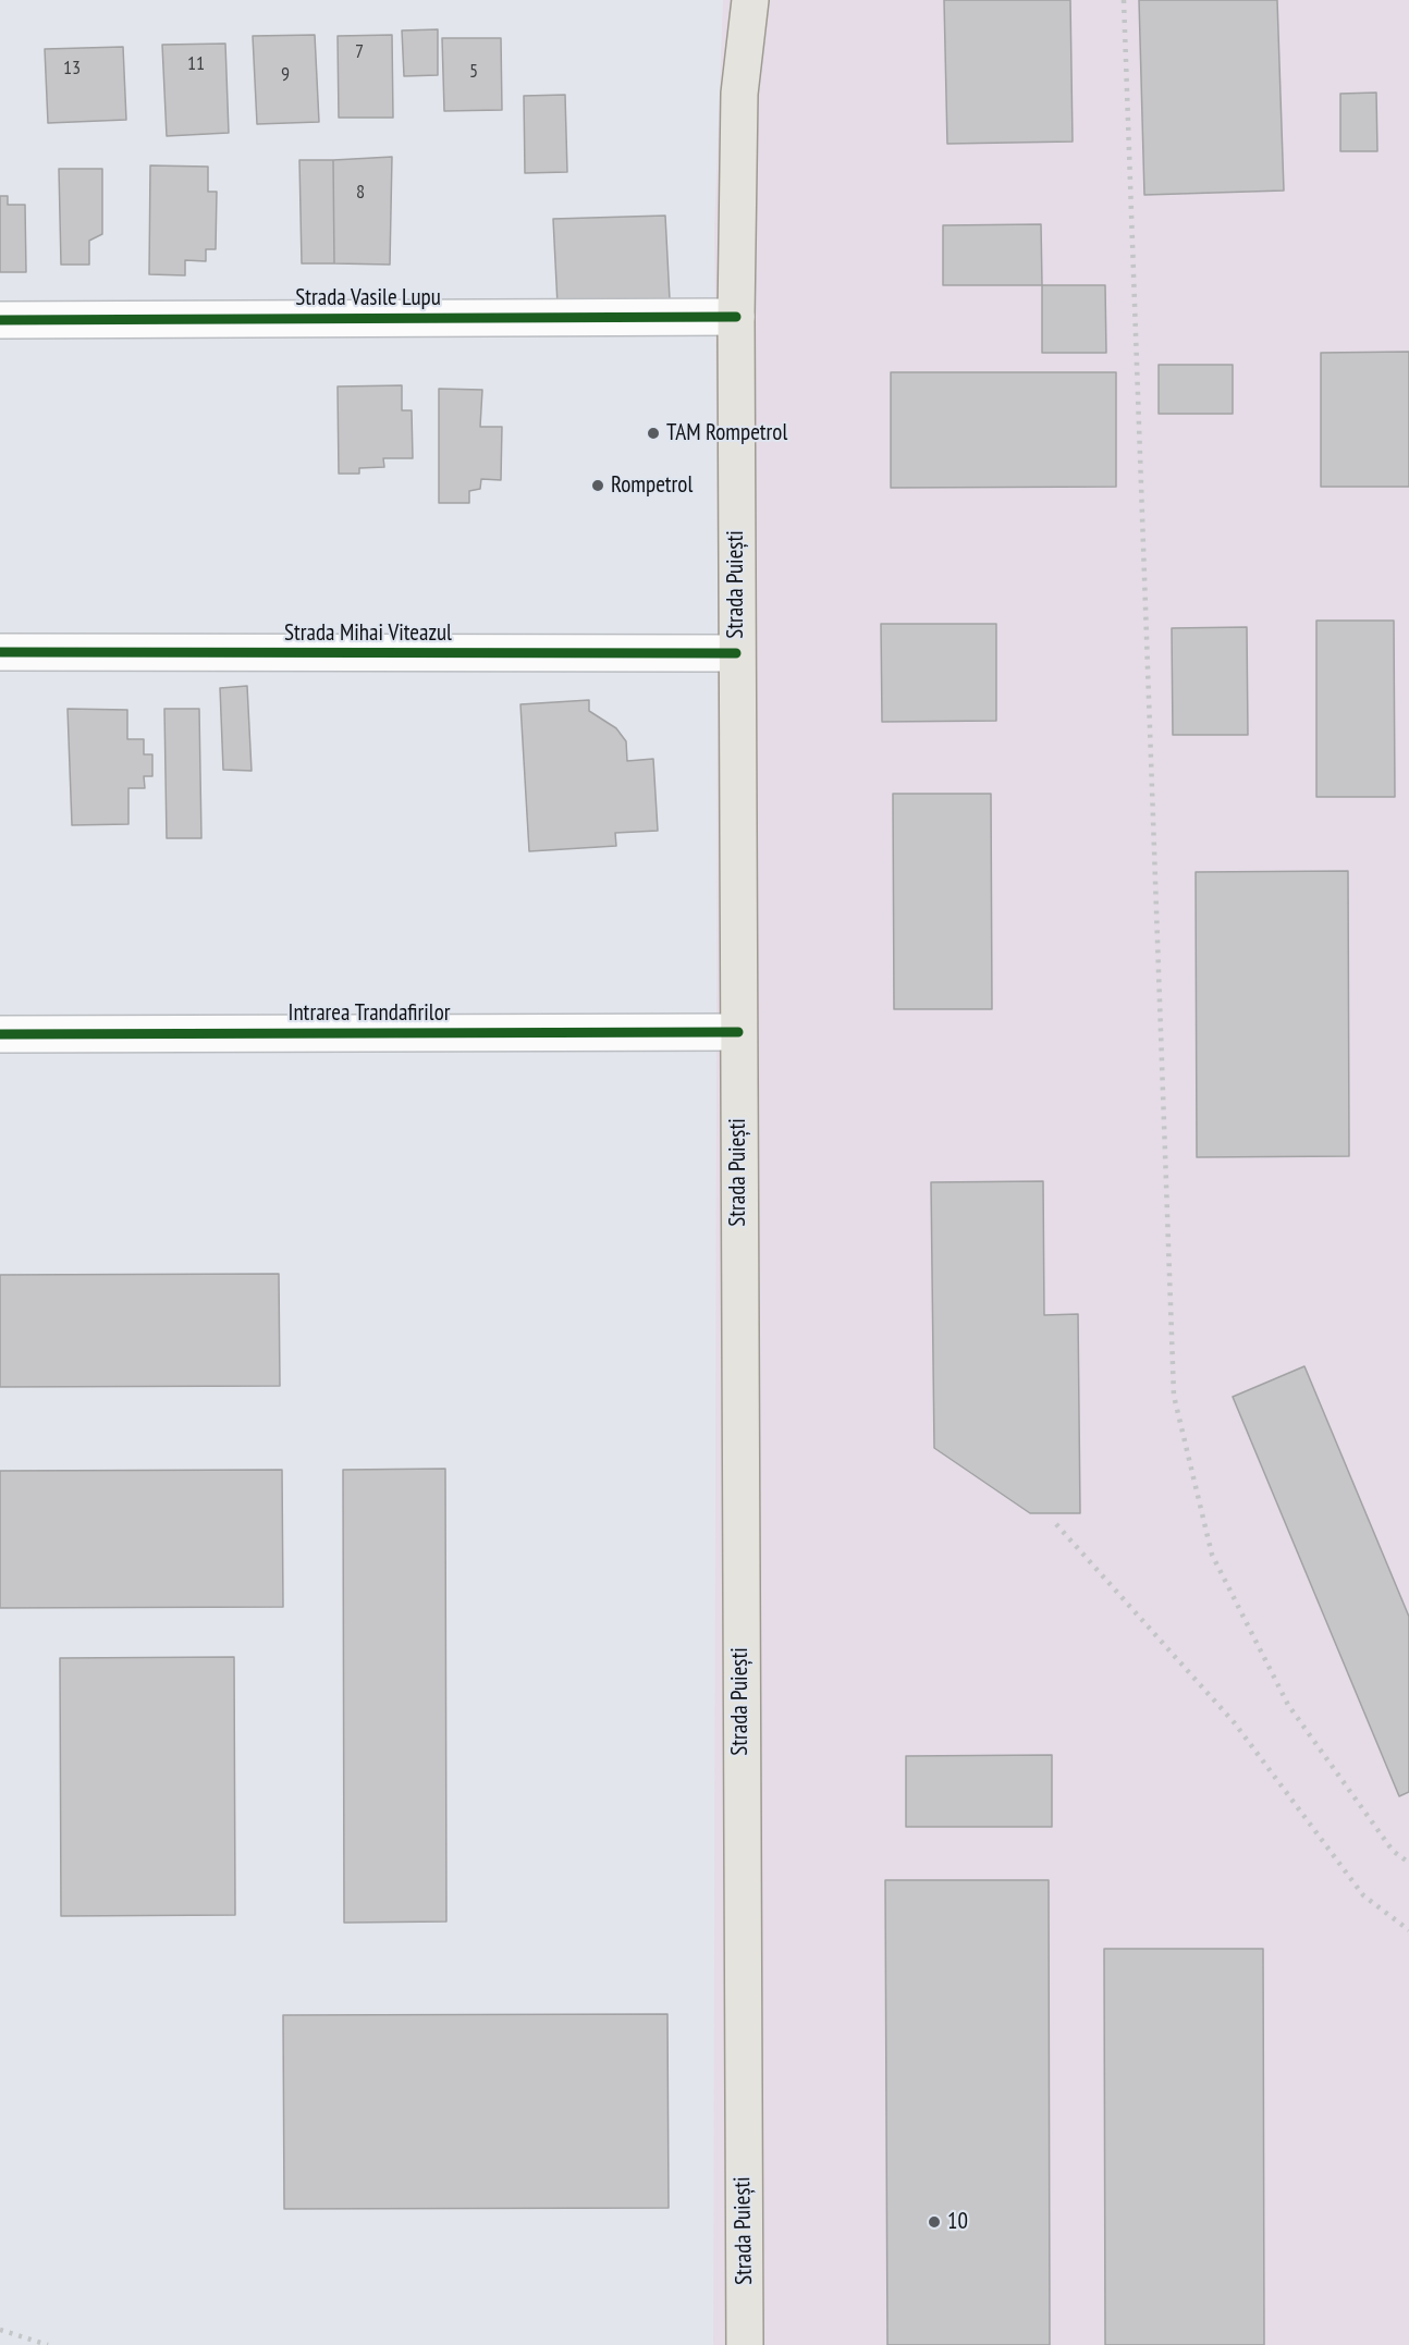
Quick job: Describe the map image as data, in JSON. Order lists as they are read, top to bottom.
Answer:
{
  "streets": {
    "main road": ["Strada Puiești"],
    "street": ["Strada Vasile Lupu", "Strada Mihai Viteazul", "Intrarea Trandafirilor"]
  },
  "crossings": [
    ["Strada Vasile Lupu", "Strada Puiești"],
    ["Strada Puiești", "Strada Mihai Viteazul"],
    ["Strada Puiești", "Intrarea Trandafirilor"]
  ],
  "places": ["TAM Rompetrol", "Rompetrol", "10"],
  "house_numbers": [
    "7",
    "11",
    "13",
    "5",
    "9",
    "8"
  ]
}
